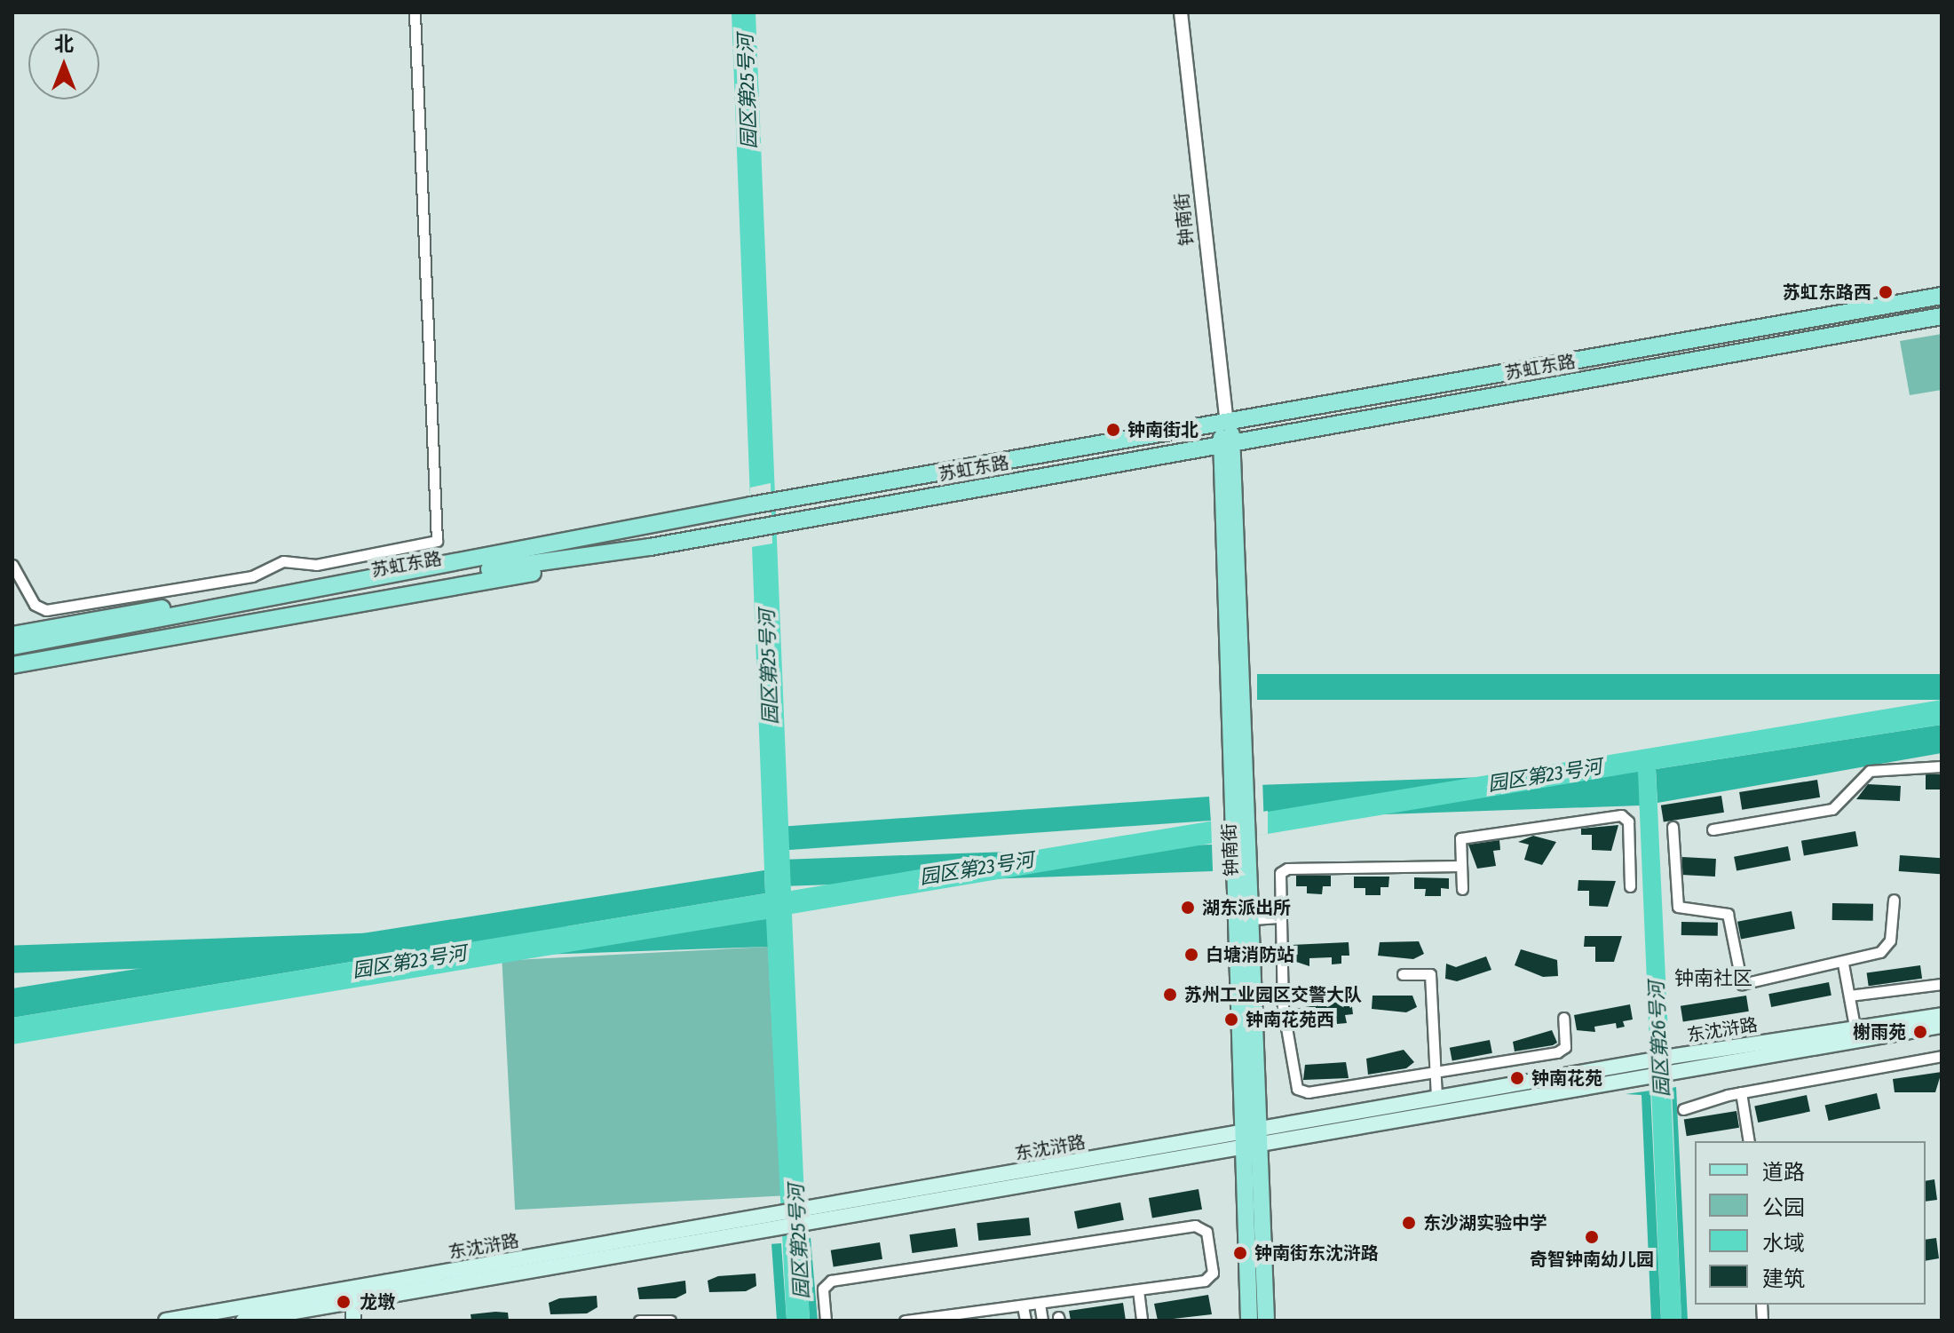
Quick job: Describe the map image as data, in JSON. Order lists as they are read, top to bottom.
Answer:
{
  "streets": {
    "main road": ["钟南街", "苏虹东路", "东沈浒路"]
  },
  "crossings": [
    ["钟南街", "苏虹东路"],
    ["钟南街", "东沈浒路"]
  ],
  "districts": ["钟南社区"],
  "water": ["园区第25号河", "园区第23号河", "园区第26号河"],
  "places": [
    "苏虹东路西",
    "钟南街北",
    "湖东派出所",
    "白塘消防站",
    "苏州工业园区交警大队",
    "钟南花苑西",
    "榭雨苑",
    "钟南花苑",
    "东沙湖实验中学",
    "奇智钟南幼儿园",
    "钟南街东沈浒路",
    "龙墩"
  ],
  "legend": [
    "道路",
    "公园",
    "水域",
    "建筑"
  ],
  "north": "top"
}
